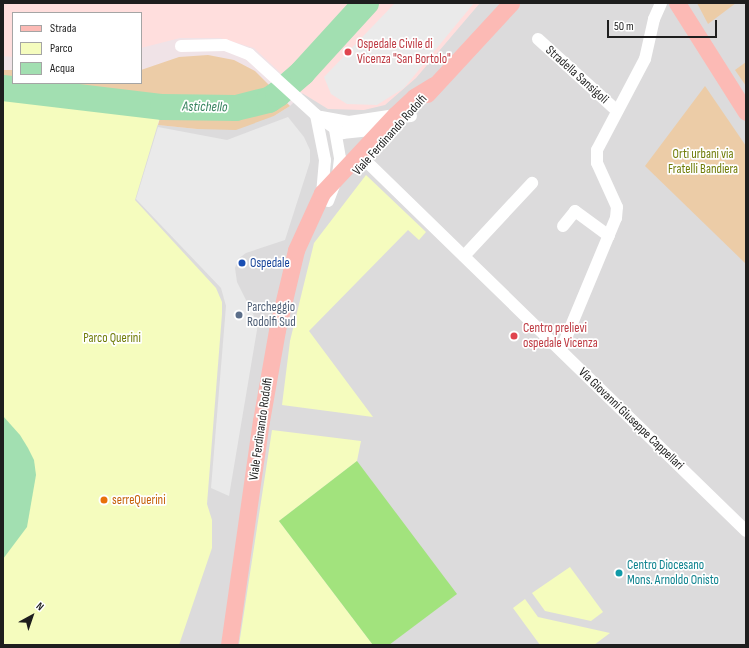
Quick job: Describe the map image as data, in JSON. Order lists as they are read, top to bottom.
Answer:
{
  "streets": {
    "main road": ["Viale Ferdinando Rodolfi"],
    "street": ["Stradella Sansigoli", "Via Giovanni Giuseppe Cappellari"]
  },
  "crossings": [
    ["Stradella Sansigoli", "Via Giovanni Giuseppe Cappellari"],
    ["Viale Ferdinando Rodolfi", "Via Giovanni Giuseppe Cappellari"]
  ],
  "water": ["Astichello"],
  "parks": ["Orti urbani via Fratelli Bandiera", "Parco Querini"],
  "places": [
    "Ospedale Civile di Vicenza \"San Bortolo\"",
    "Ospedale",
    "Parcheggio Rodolfi Sud",
    "Centro prelievi ospedale Vicenza",
    "serreQuerini",
    "Centro Diocesano Mons. Arnoldo Onisto"
  ],
  "legend": ["Strada", "Parco", "Acqua"],
  "scale_bar": "50 m",
  "north": "top right"
}
